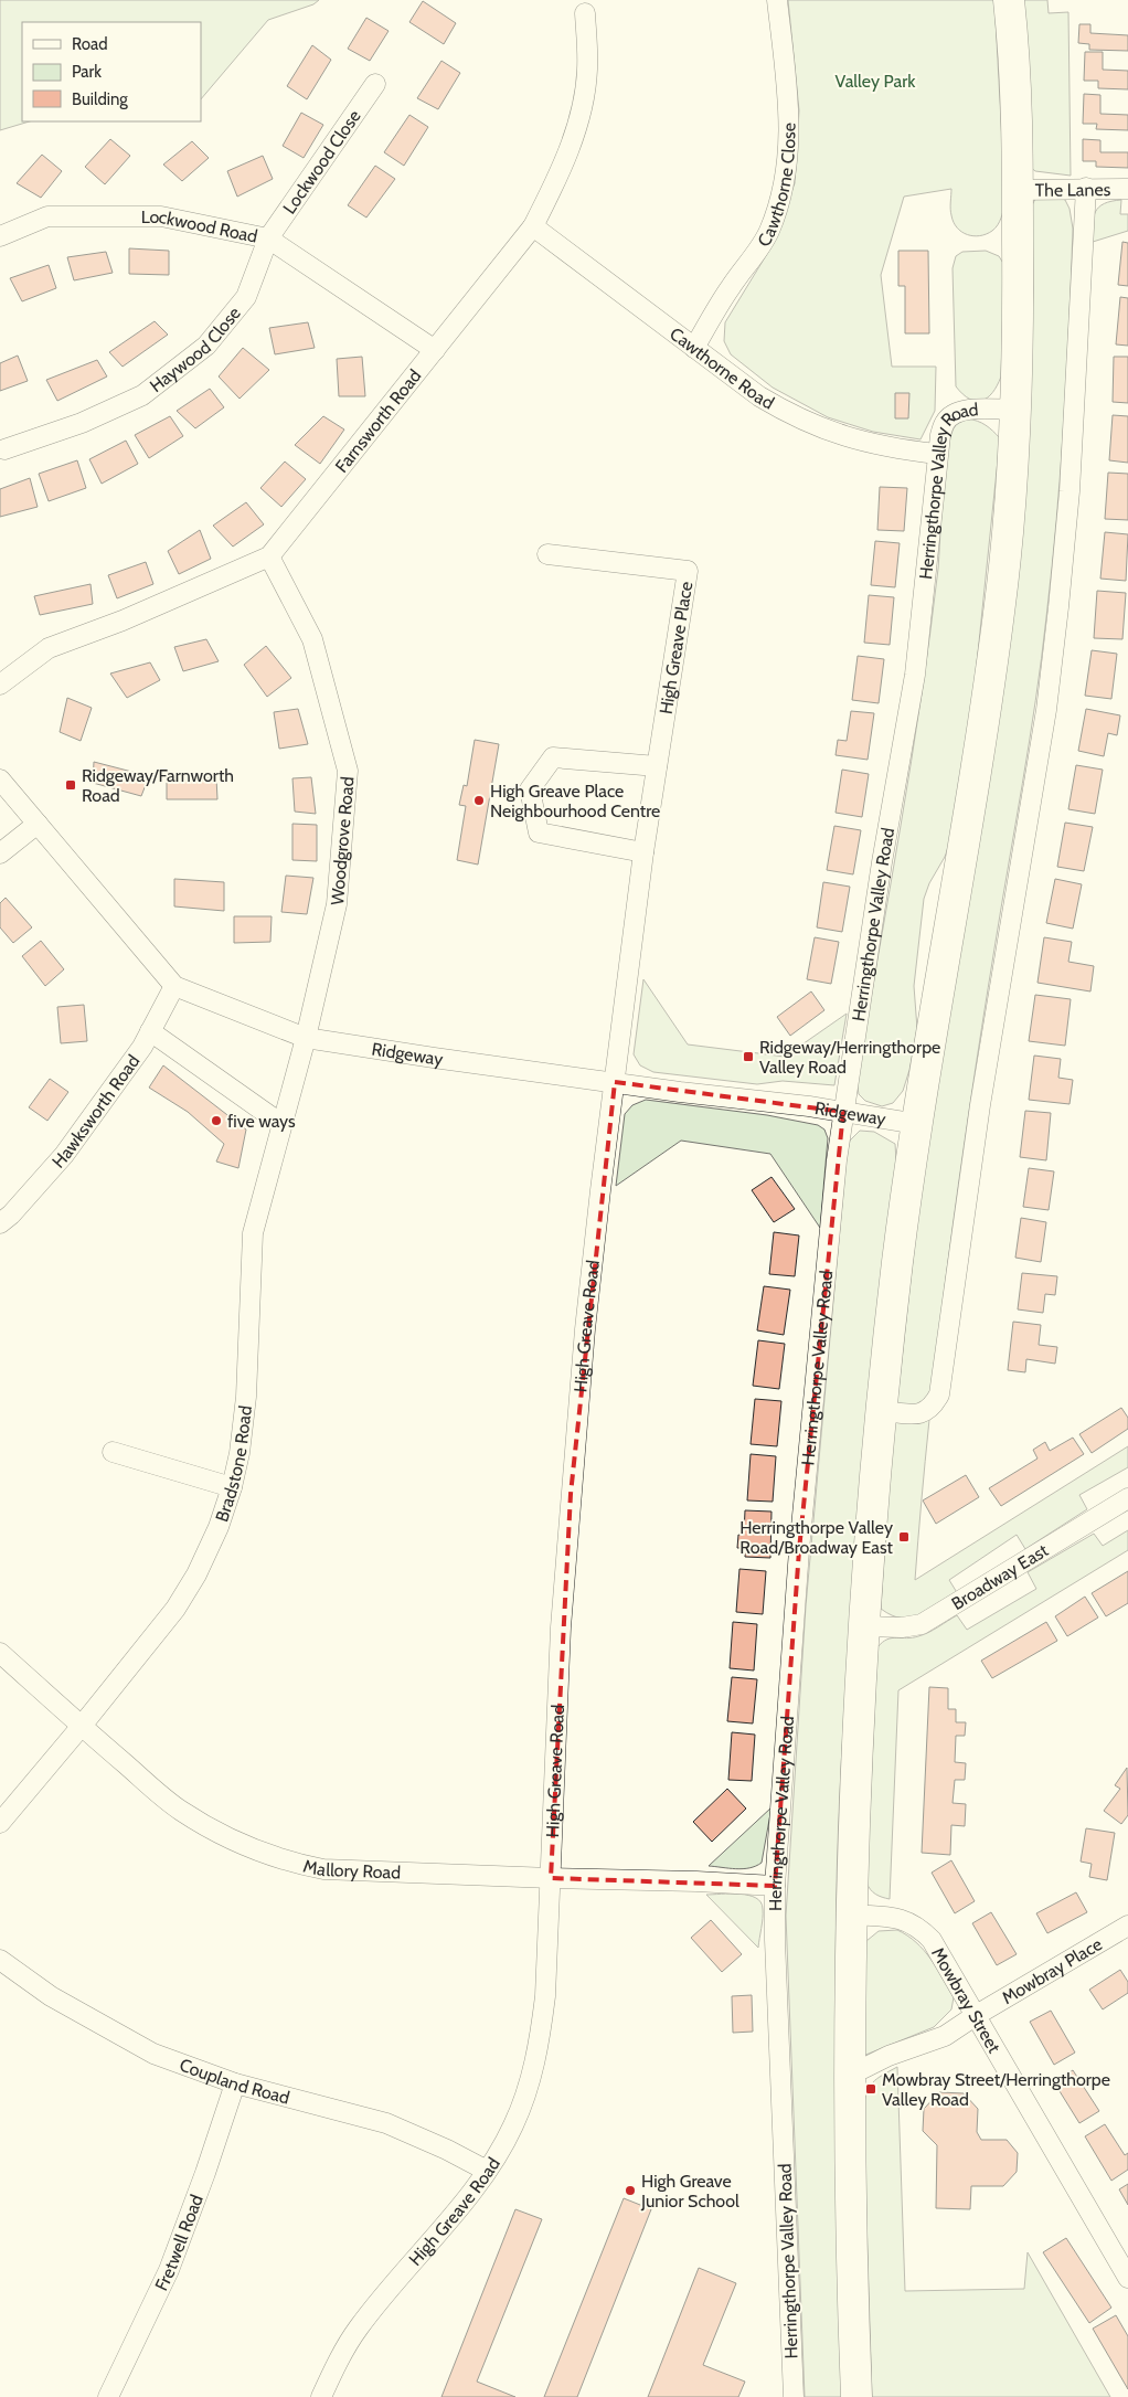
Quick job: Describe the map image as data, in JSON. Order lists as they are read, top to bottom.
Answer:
{
  "streets": {
    "main road": ["Herringthorpe Valley Road"],
    "street": [
      "Lockwood Close",
      "Cawthorne Close",
      "The Lanes",
      "Lockwood Road",
      "Haywood Close",
      "Cawthorne Road",
      "Farnsworth Road",
      "High Greave Place",
      "Woodgrove Road",
      "Ridgeway",
      "Hawksworth Road",
      "High Greave Road",
      "Bradstone Road",
      "Broadway East",
      "Mallory Road",
      "Mowbray Place",
      "Mowbray Street",
      "Coupland Road",
      "Fretwell Road"
    ]
  },
  "crossings": [
    ["Lockwood Close", "Lockwood Road"],
    ["Lockwood Close", "Haywood Close"],
    ["Cawthorne Close", "Cawthorne Road"],
    ["The Lanes", "Herringthorpe Valley Road"],
    ["Lockwood Road", "Haywood Close"],
    ["Lockwood Road", "Farnsworth Road"],
    ["Cawthorne Road", "Farnsworth Road"],
    ["Cawthorne Road", "Herringthorpe Valley Road"],
    ["Farnsworth Road", "Woodgrove Road"],
    ["Herringthorpe Valley Road", "Ridgeway"],
    ["Herringthorpe Valley Road", "Broadway East"],
    ["Herringthorpe Valley Road", "Mallory Road"],
    ["Herringthorpe Valley Road", "Mowbray Place"],
    ["Herringthorpe Valley Road", "Mowbray Street"],
    ["High Greave Place", "Ridgeway"],
    ["High Greave Place", "High Greave Road"],
    ["Woodgrove Road", "Ridgeway"],
    ["Woodgrove Road", "Bradstone Road"],
    ["Ridgeway", "Hawksworth Road"],
    ["Ridgeway", "High Greave Road"],
    ["Ridgeway", "Bradstone Road"],
    ["High Greave Road", "Mallory Road"],
    ["High Greave Road", "Coupland Road"],
    ["Bradstone Road", "Mallory Road"],
    ["Mowbray Place", "Mowbray Street"],
    ["Coupland Road", "Fretwell Road"]
  ],
  "parks": ["Valley Park"],
  "places": {
    "transit": [
      "Ridgeway/Farnworth Road",
      "Ridgeway/Herringthorpe Valley Road",
      "Herringthorpe Valley Road/Broadway East",
      "Mowbray Street/Herringthorpe Valley Road"
    ],
    "other": ["High Greave Place Neighbourhood Centre", "five ways", "High Greave Junior School"]
  },
  "legend": ["Road", "Park", "Building"]
}
